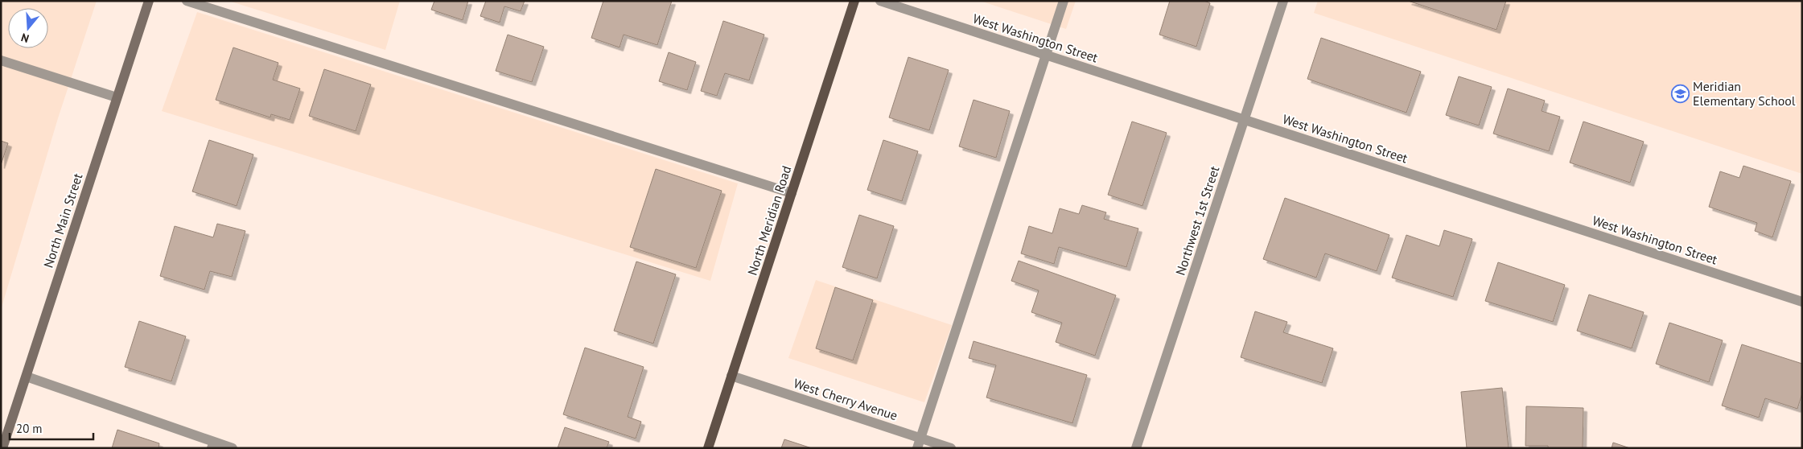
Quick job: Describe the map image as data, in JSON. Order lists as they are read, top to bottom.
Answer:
{
  "streets": {
    "main road": ["North Meridian Road"],
    "street": [
      "West Washington Street",
      "North Main Street",
      "Northwest 1st Street",
      "West Cherry Avenue"
    ]
  },
  "crossings": [
    ["West Washington Street", "Northwest 1st Street"],
    ["North Meridian Road", "West Cherry Avenue"]
  ],
  "places": {
    "school or university": ["Meridian Elementary School"]
  },
  "scale_bar": "20 m",
  "north": "bottom"
}
